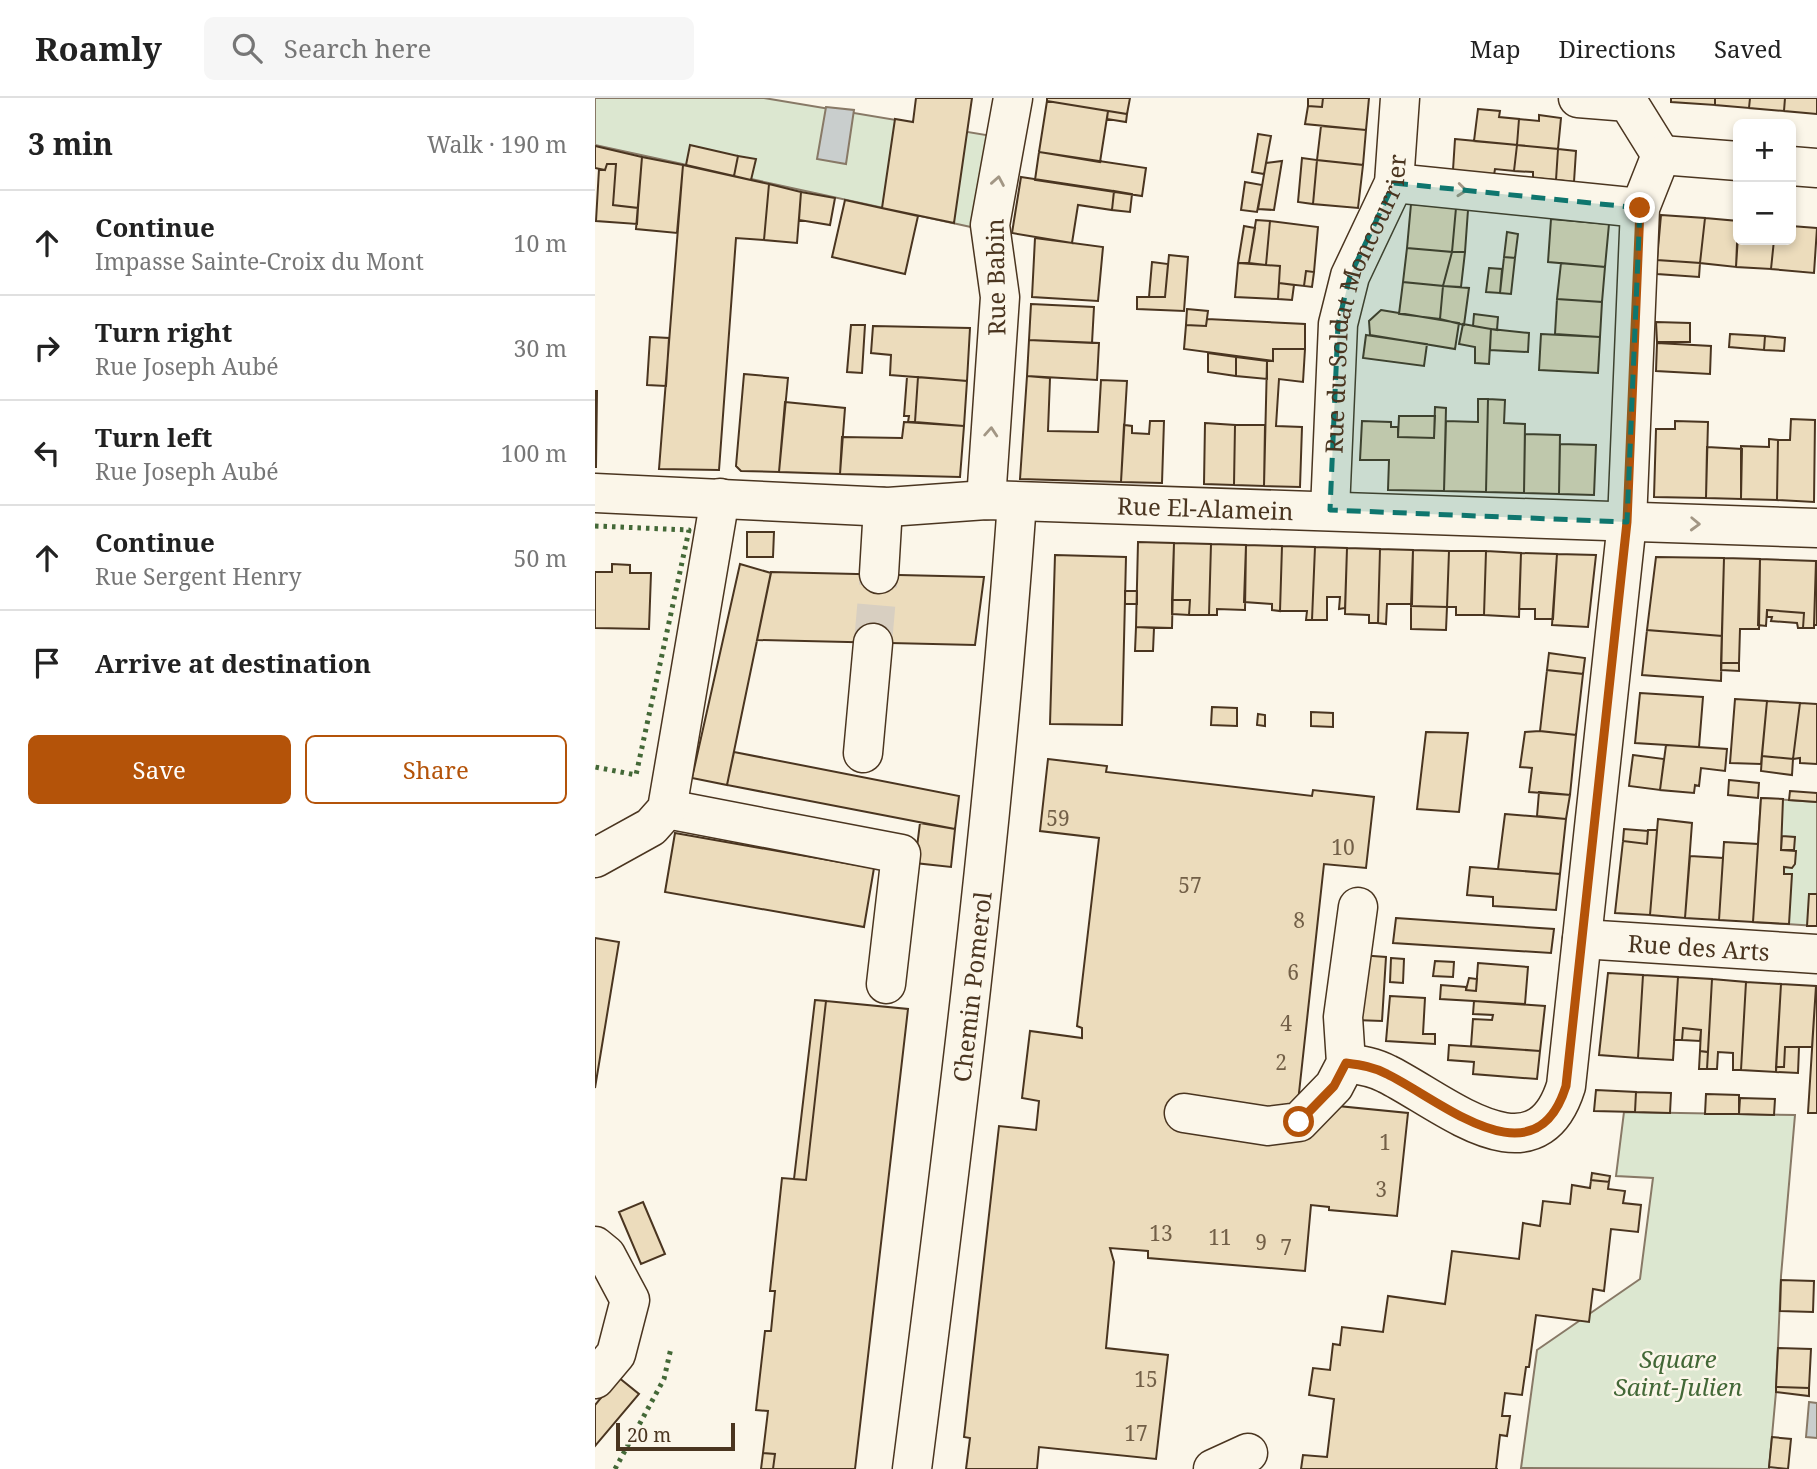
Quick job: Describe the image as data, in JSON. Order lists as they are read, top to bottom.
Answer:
{
  "streets": {
    "street": [
      "Rue Babin",
      "Rue du Soldat Moncourrier",
      "Rue El-Alamein",
      "Rue des Arts",
      "Chemin Pomerol"
    ]
  },
  "crossings": [
    ["Rue Babin", "Rue El-Alamein"],
    ["Rue Babin", "Chemin Pomerol"],
    ["Rue du Soldat Moncourrier", "Rue El-Alamein"],
    ["Rue El-Alamein", "Chemin Pomerol"]
  ],
  "one_way": ["Rue Babin"],
  "parks": ["Square Saint-Julien"],
  "house_numbers": [
    "59",
    "10",
    "57",
    "8",
    "6",
    "4",
    "2",
    "1",
    "3",
    "13",
    "11",
    "9",
    "7",
    "15",
    "17"
  ],
  "scale_bar": "20 m",
  "page": {
    "header": "Roamly",
    "search": "Search here",
    "nav": ["Map", "Directions", "Saved"],
    "heading": ["3 min", "Walk · 190 m"],
    "map_buttons": ["+", "−"],
    "list": [
      ["Continue", "Impasse Sainte-Croix du Mont", "10 m"],
      ["Turn right", "Rue Joseph Aubé", "30 m"],
      ["Turn left", "Rue Joseph Aubé", "100 m"],
      ["Continue", "Rue Sergent Henry", "50 m"],
      "Arrive at destination"
    ],
    "buttons": ["Save", "Share"],
    "scale": "20 m"
  }
}
